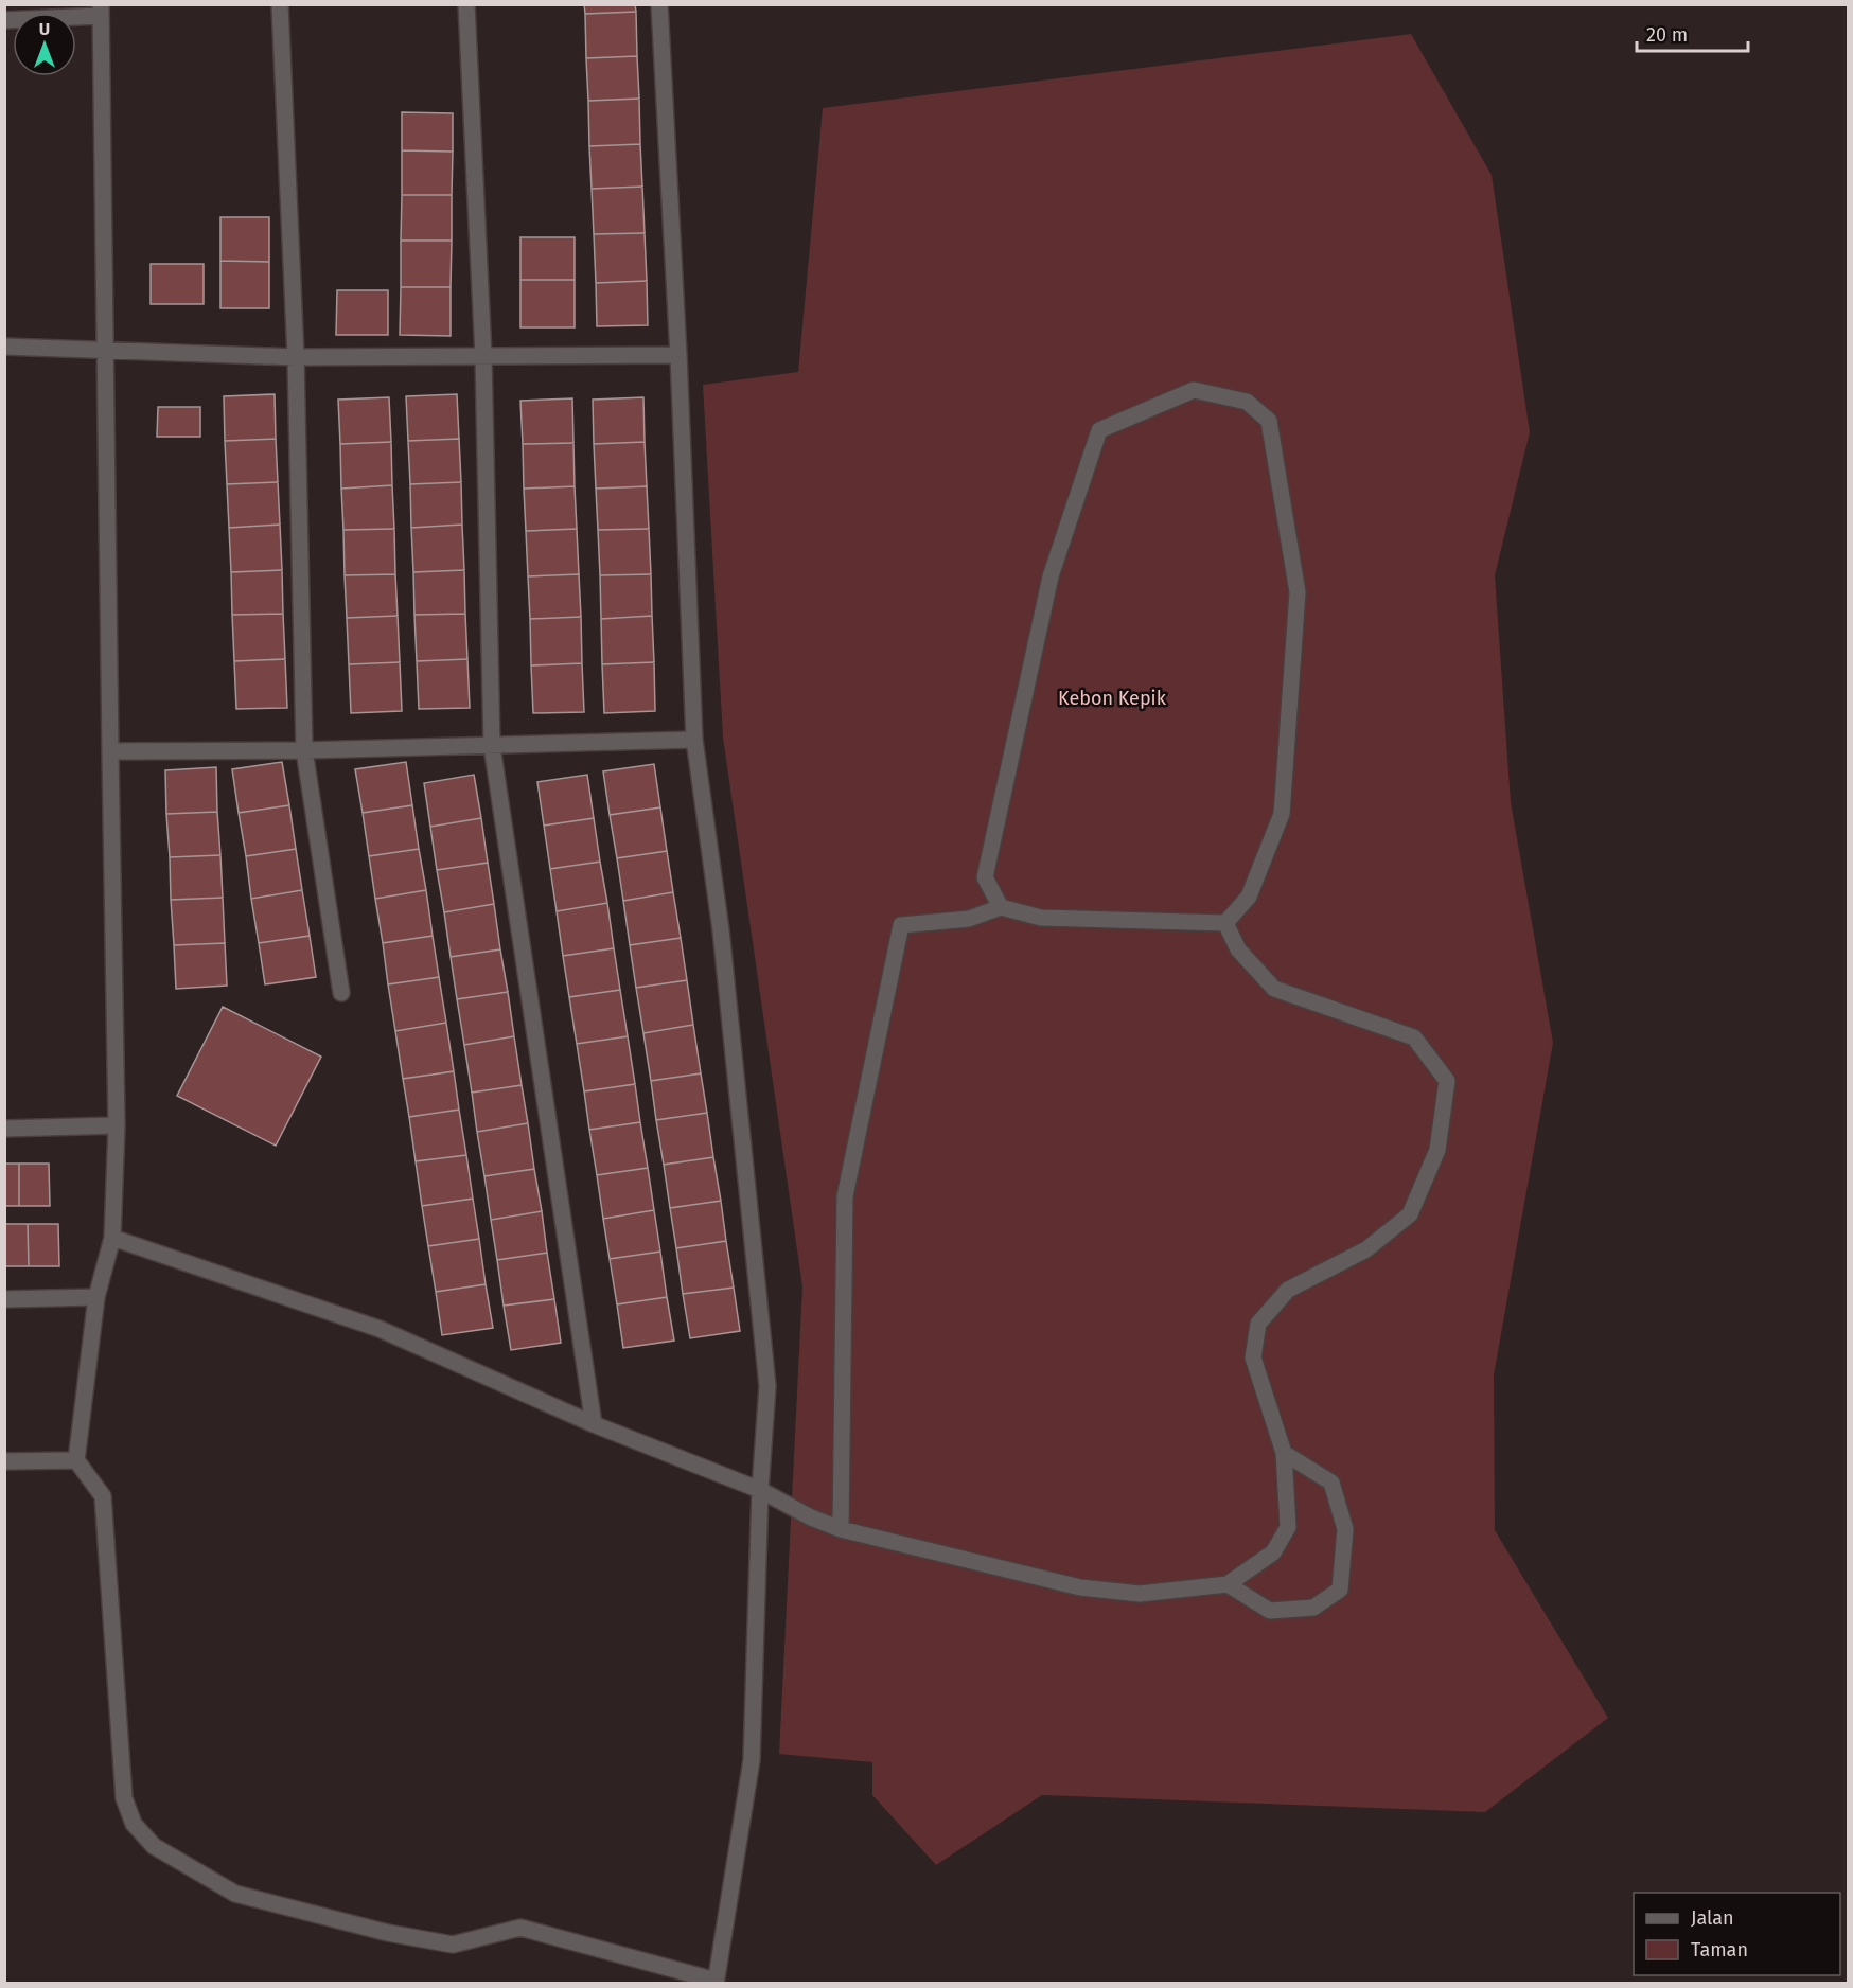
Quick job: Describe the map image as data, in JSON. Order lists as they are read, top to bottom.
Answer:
{
  "parks": ["Kebon Kepik"],
  "legend": ["Jalan", "Taman"],
  "scale_bar": "20 m",
  "north": "top"
}
